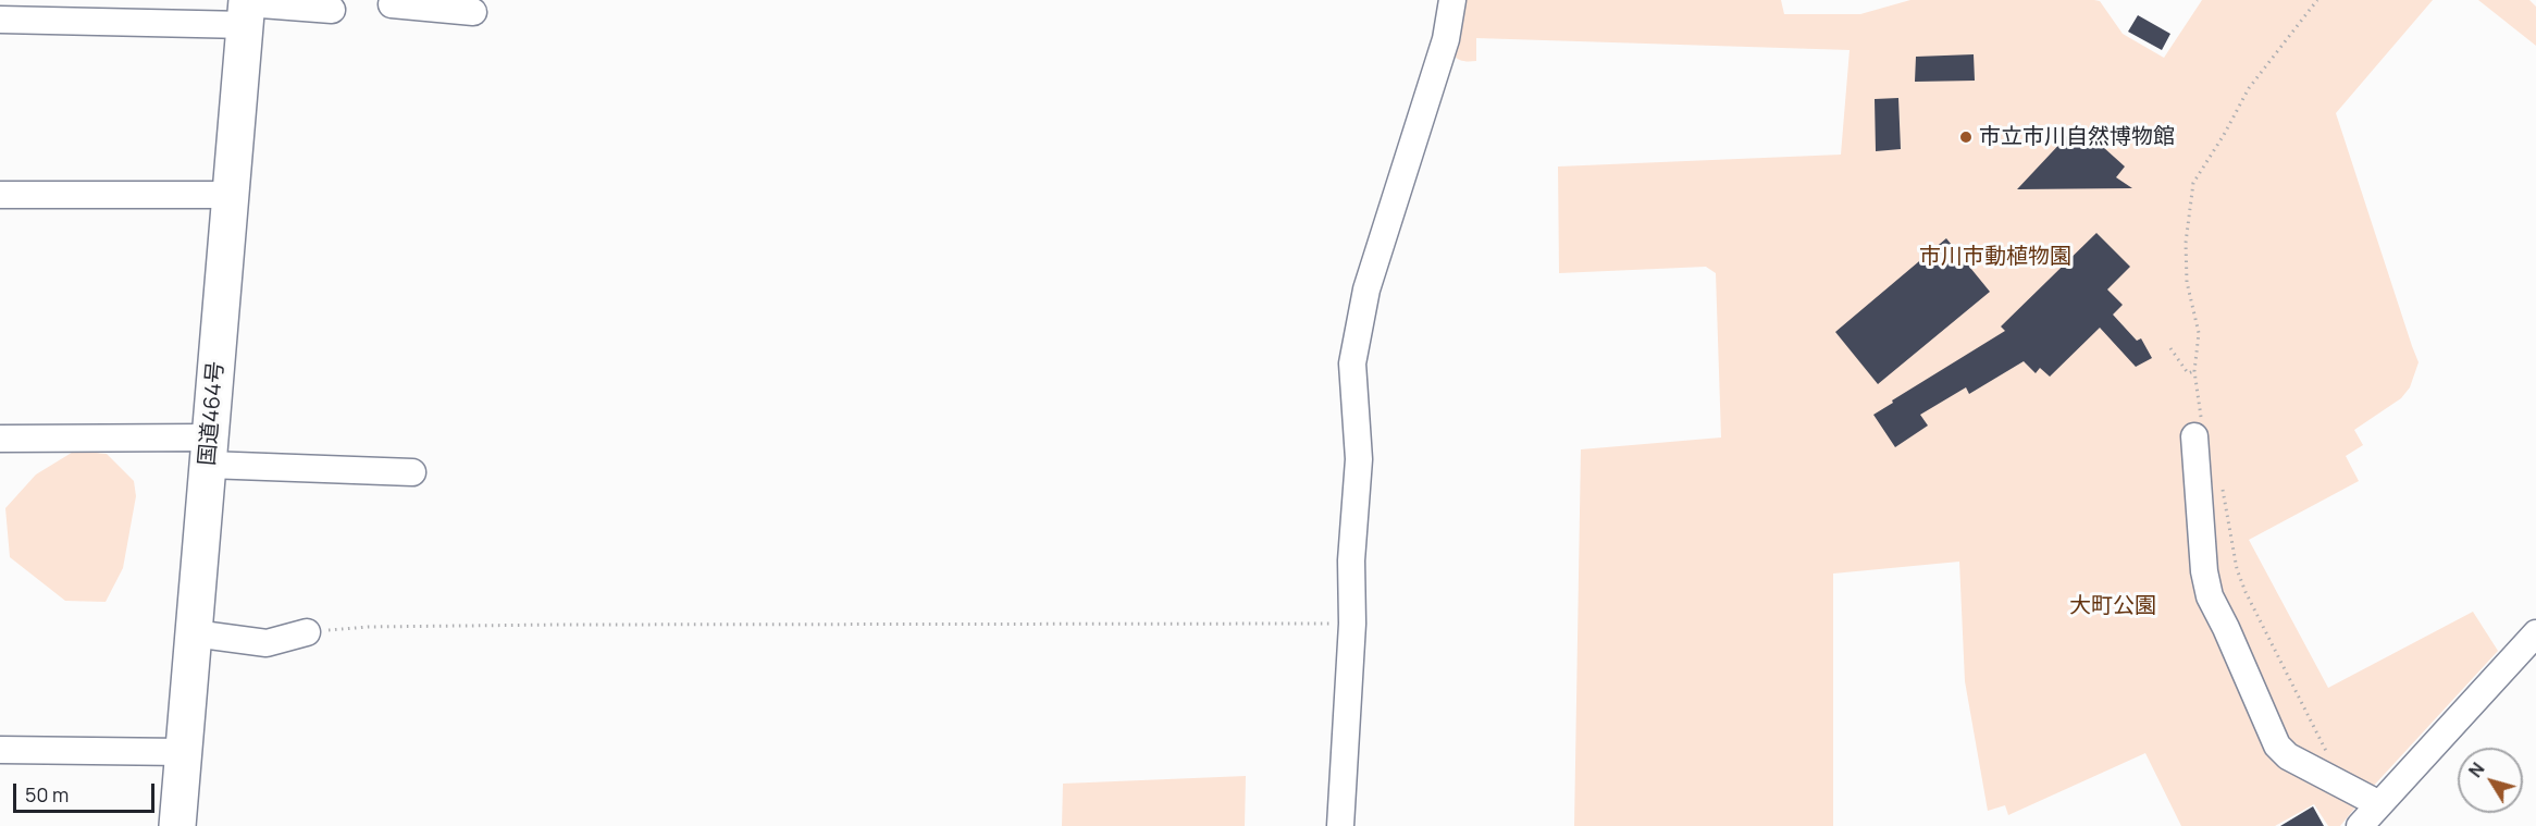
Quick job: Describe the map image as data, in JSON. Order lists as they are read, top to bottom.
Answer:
{
  "streets": {
    "highway": ["国道464号"]
  },
  "parks": ["市川市動植物園", "大町公園"],
  "places": ["市立市川自然博物館"],
  "scale_bar": "50 m",
  "north": "top left"
}
